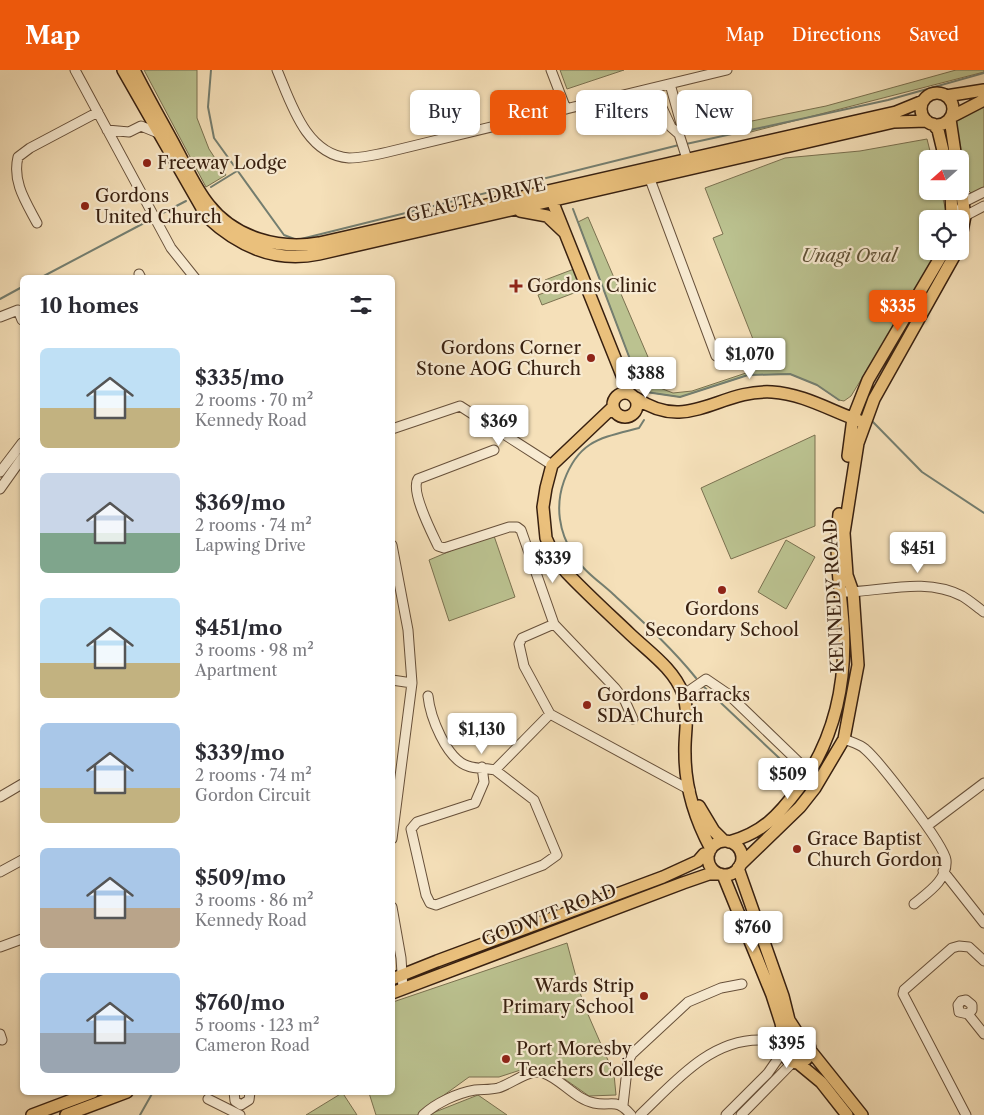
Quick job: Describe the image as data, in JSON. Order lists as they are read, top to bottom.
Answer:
{
  "streets": {
    "main road": ["GEAUTA DRIVE", "KENNEDY ROAD", "GODWIT ROAD"]
  },
  "crossings": [
    ["KENNEDY ROAD", "GODWIT ROAD"]
  ],
  "parks": ["Unagi Oval"],
  "places": {
    "other": [
      "Freeway Lodge",
      "Gordons United Church",
      "Gordons Corner Stone AOG Church",
      "Gordons Secondary School",
      "Gordons Barracks SDA Church",
      "Grace Baptist Church Gordon",
      "Wards Strip Primary School",
      "Port Moresby Teachers College"
    ],
    "health": ["Gordons Clinic"]
  },
  "north": "left",
  "page": {
    "header": "Map",
    "nav": ["Map", "Directions", "Saved"],
    "chip": [
      "Buy",
      "Rent",
      "Filters",
      "New"
    ],
    "heading": "10 homes",
    "price": [
      "$335",
      "$1,070",
      "$388",
      "$369",
      "$451",
      "$339",
      "$1,130",
      "$509",
      "$760",
      "$395"
    ],
    "list": [
      {
        "name": "$335/mo",
        "note": "2 rooms · 70 m² · Kennedy Road"
      },
      {
        "name": "$369/mo",
        "note": "2 rooms · 74 m² · Lapwing Drive"
      },
      {
        "name": "$451/mo",
        "note": "3 rooms · 98 m² · Apartment"
      },
      {
        "name": "$339/mo",
        "note": "2 rooms · 74 m² · Gordon Circuit"
      },
      {
        "name": "$509/mo",
        "note": "3 rooms · 86 m² · Kennedy Road"
      },
      {
        "name": "$760/mo",
        "note": "5 rooms · 123 m² · Cameron Road"
      }
    ]
  }
}
